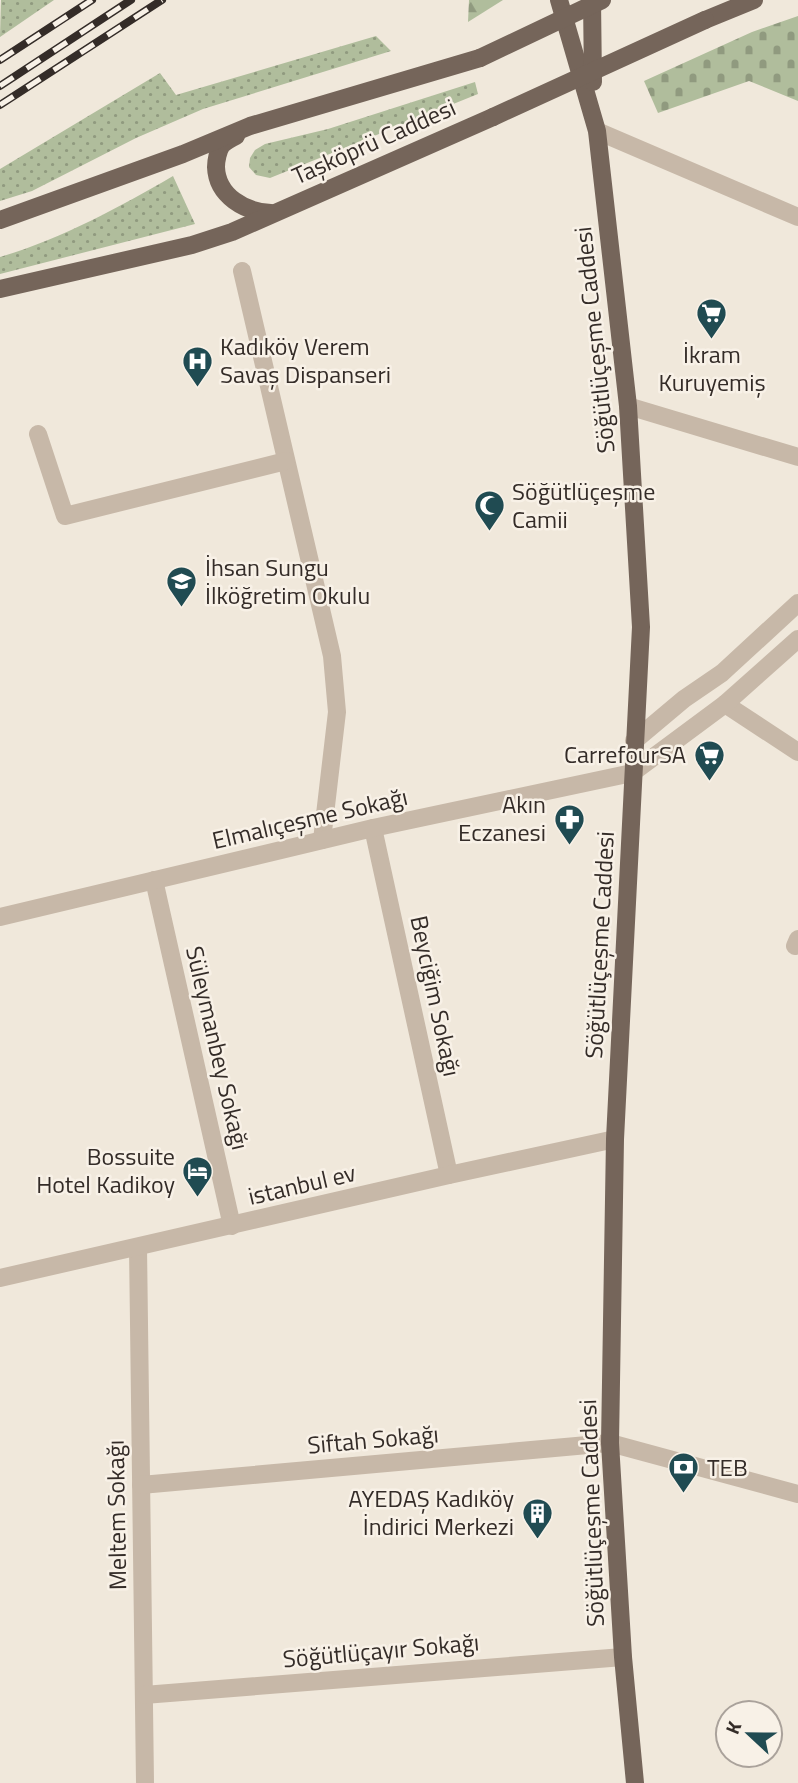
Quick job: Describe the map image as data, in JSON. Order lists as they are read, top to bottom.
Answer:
{
  "streets": {
    "main road": ["Taşköprü Caddesi", "Söğütlüçeşme Caddesi"],
    "street": [
      "Elmalıçeşme Sokağı",
      "Beyciğim Sokağı",
      "Süleymanbey Sokağı",
      "istanbul ev",
      "Siftah Sokağı",
      "Meltem Sokağı",
      "Söğütlüçayır Sokağı"
    ]
  },
  "crossings": [
    ["Söğütlüçeşme Caddesi", "Elmalıçeşme Sokağı"],
    ["Söğütlüçeşme Caddesi", "istanbul ev"],
    ["Söğütlüçeşme Caddesi", "Siftah Sokağı"],
    ["Söğütlüçeşme Caddesi", "Söğütlüçayır Sokağı"],
    ["Elmalıçeşme Sokağı", "Beyciğim Sokağı"],
    ["Elmalıçeşme Sokağı", "Süleymanbey Sokağı"],
    ["Beyciğim Sokağı", "istanbul ev"],
    ["Süleymanbey Sokağı", "istanbul ev"],
    ["istanbul ev", "Meltem Sokağı"],
    ["Siftah Sokağı", "Meltem Sokağı"],
    ["Meltem Sokağı", "Söğütlüçayır Sokağı"]
  ],
  "places": {
    "supermarket": ["İkram Kuruyemiş", "CarrefourSA"],
    "hospital": ["Kadıköy Verem Savaş Dispanseri"],
    "mosque": ["Söğütlüçeşme Camii"],
    "school or university": ["İhsan Sungu İlköğretim Okulu"],
    "pharmacy": ["Akın Eczanesi"],
    "hotel": ["Bossuite Hotel Kadikoy"],
    "bank": ["TEB"],
    "building": ["AYEDAŞ Kadıköy İndirici Merkezi"]
  },
  "north": "left"
}
